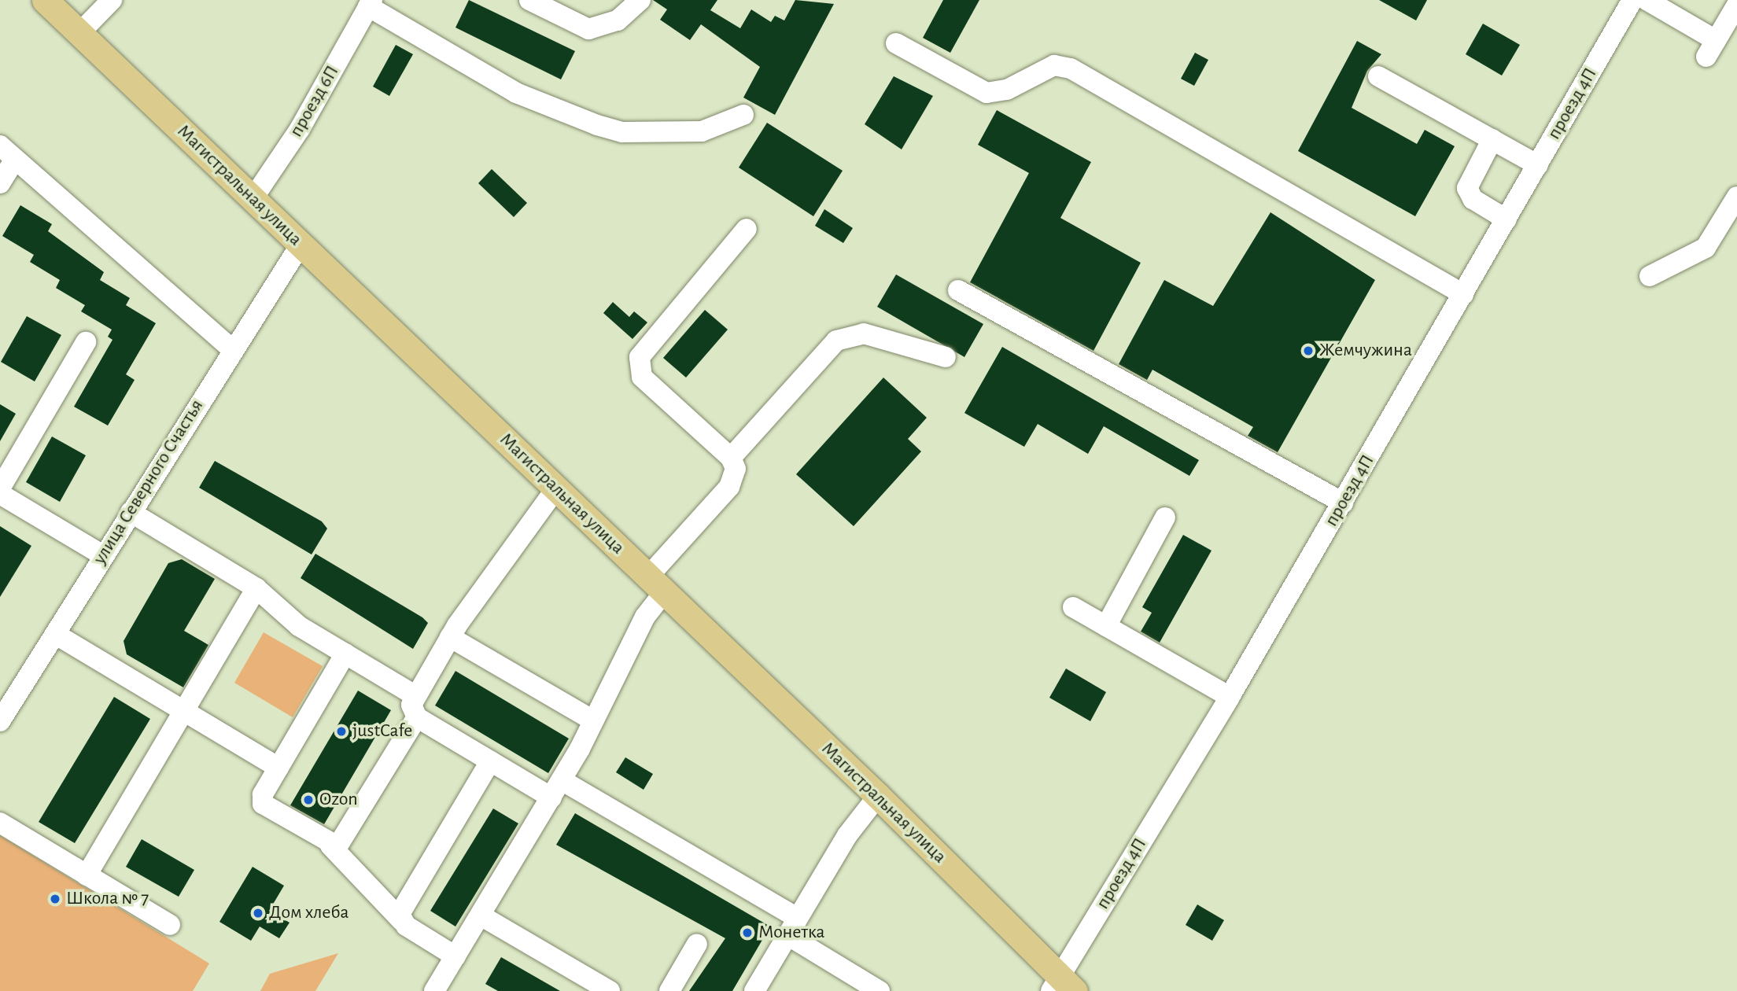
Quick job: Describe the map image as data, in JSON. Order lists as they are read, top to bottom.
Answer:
{
  "streets": {
    "main road": ["Магистральная улица"],
    "street": ["проезд 6П", "проезд 4П", "улица Северного Счастья"]
  },
  "crossings": [
    ["проезд 6П", "Магистральная улица"],
    ["проезд 4П", "Магистральная улица"],
    ["Магистральная улица", "улица Северного Счастья"]
  ],
  "places": [
    "Жемчужина",
    "justCafe",
    "Ozon",
    "Школа № 7",
    "Дом хлеба",
    "Монетка"
  ]
}
